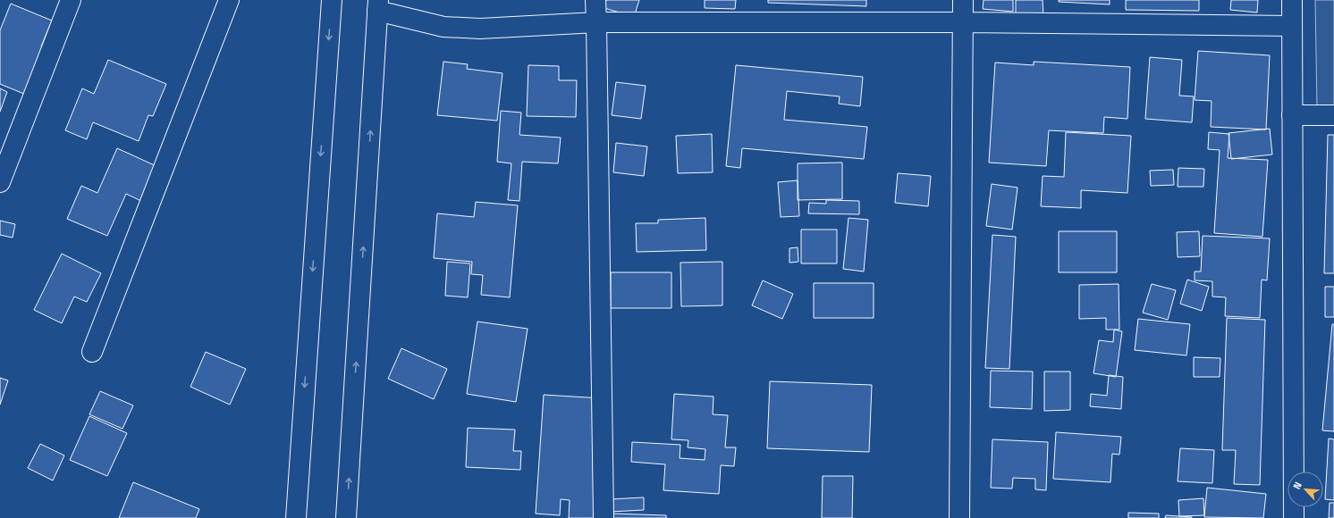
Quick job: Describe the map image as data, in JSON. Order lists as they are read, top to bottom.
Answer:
{
  "north": "top left"
}
